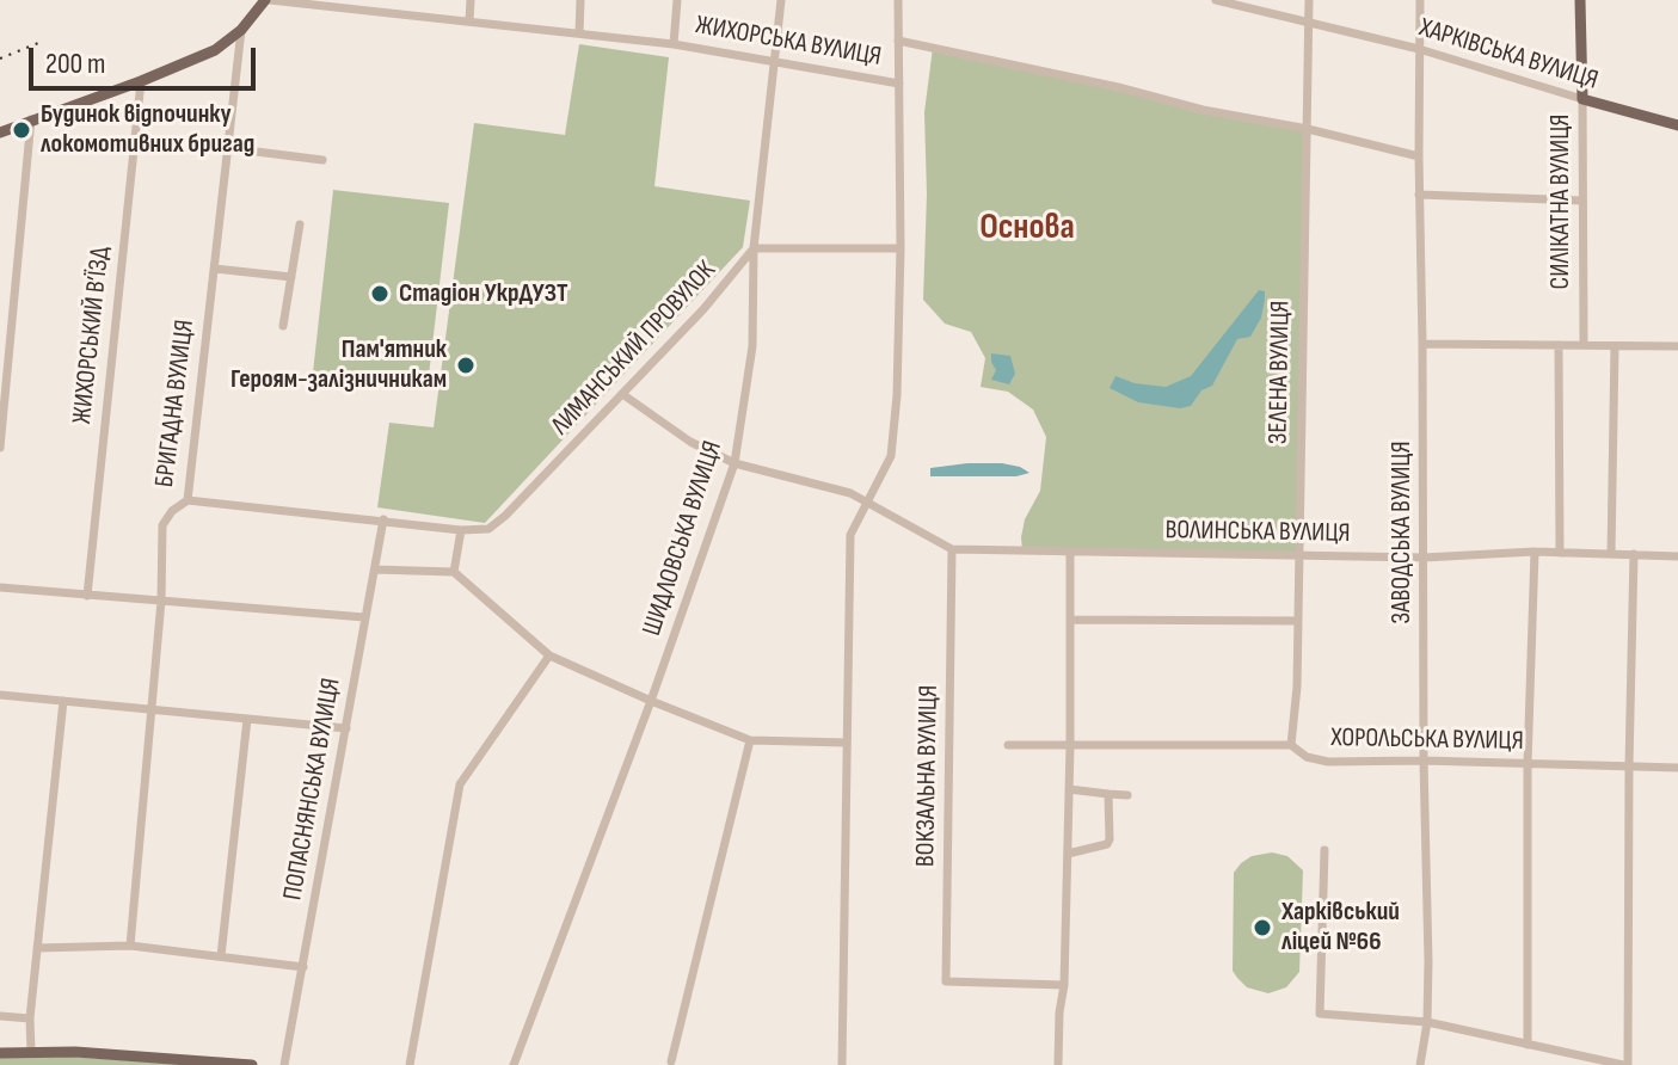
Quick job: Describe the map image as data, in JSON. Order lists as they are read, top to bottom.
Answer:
{
  "streets": {
    "main road": ["ХАРКІВСЬКА ВУЛИЦЯ", "СИЛІКАТНА ВУЛИЦЯ"],
    "street": [
      "ЖИХОРСЬКА ВУЛИЦЯ",
      "ЖИХОРСЬКИЙ В’ЇЗД",
      "ЛИМАНСЬКИЙ ПРОВУЛОК",
      "ЗЕЛЕНА ВУЛИЦЯ",
      "БРИГАДНА ВУЛИЦЯ",
      "ВОЛИНСЬКА ВУЛИЦЯ",
      "ЗАВОДСЬКА ВУЛИЦЯ",
      "ШИДЛОВСЬКА ВУЛИЦЯ",
      "ХОРОЛЬСЬКА ВУЛИЦЯ",
      "ВОКЗАЛЬНА ВУЛИЦЯ",
      "ПОПАСНЯНСЬКА ВУЛИЦЯ"
    ]
  },
  "crossings": [
    ["ЖИХОРСЬКА ВУЛИЦЯ", "ЗЕЛЕНА ВУЛИЦЯ"],
    ["ЖИХОРСЬКА ВУЛИЦЯ", "ЗАВОДСЬКА ВУЛИЦЯ"],
    ["ЖИХОРСЬКА ВУЛИЦЯ", "ШИДЛОВСЬКА ВУЛИЦЯ"],
    ["ХАРКІВСЬКА ВУЛИЦЯ", "СИЛІКАТНА ВУЛИЦЯ"],
    ["ХАРКІВСЬКА ВУЛИЦЯ", "ЗЕЛЕНА ВУЛИЦЯ"],
    ["ХАРКІВСЬКА ВУЛИЦЯ", "ЗАВОДСЬКА ВУЛИЦЯ"],
    ["ЛИМАНСЬКИЙ ПРОВУЛОК", "ШИДЛОВСЬКА ВУЛИЦЯ"],
    ["ЗЕЛЕНА ВУЛИЦЯ", "ВОЛИНСЬКА ВУЛИЦЯ"],
    ["ЗЕЛЕНА ВУЛИЦЯ", "ХОРОЛЬСЬКА ВУЛИЦЯ"],
    ["ВОЛИНСЬКА ВУЛИЦЯ", "ЗАВОДСЬКА ВУЛИЦЯ"],
    ["ВОЛИНСЬКА ВУЛИЦЯ", "ВОКЗАЛЬНА ВУЛИЦЯ"],
    ["ЗАВОДСЬКА ВУЛИЦЯ", "ХОРОЛЬСЬКА ВУЛИЦЯ"]
  ],
  "districts": ["Основа"],
  "places": [
    "Будинок відпочинку локомотивних бригад",
    "Стадіон УкрДУЗТ",
    "Пам'ятник Героям-залізничникам",
    "Харківський ліцей №66"
  ],
  "scale_bar": "200 m"
}
